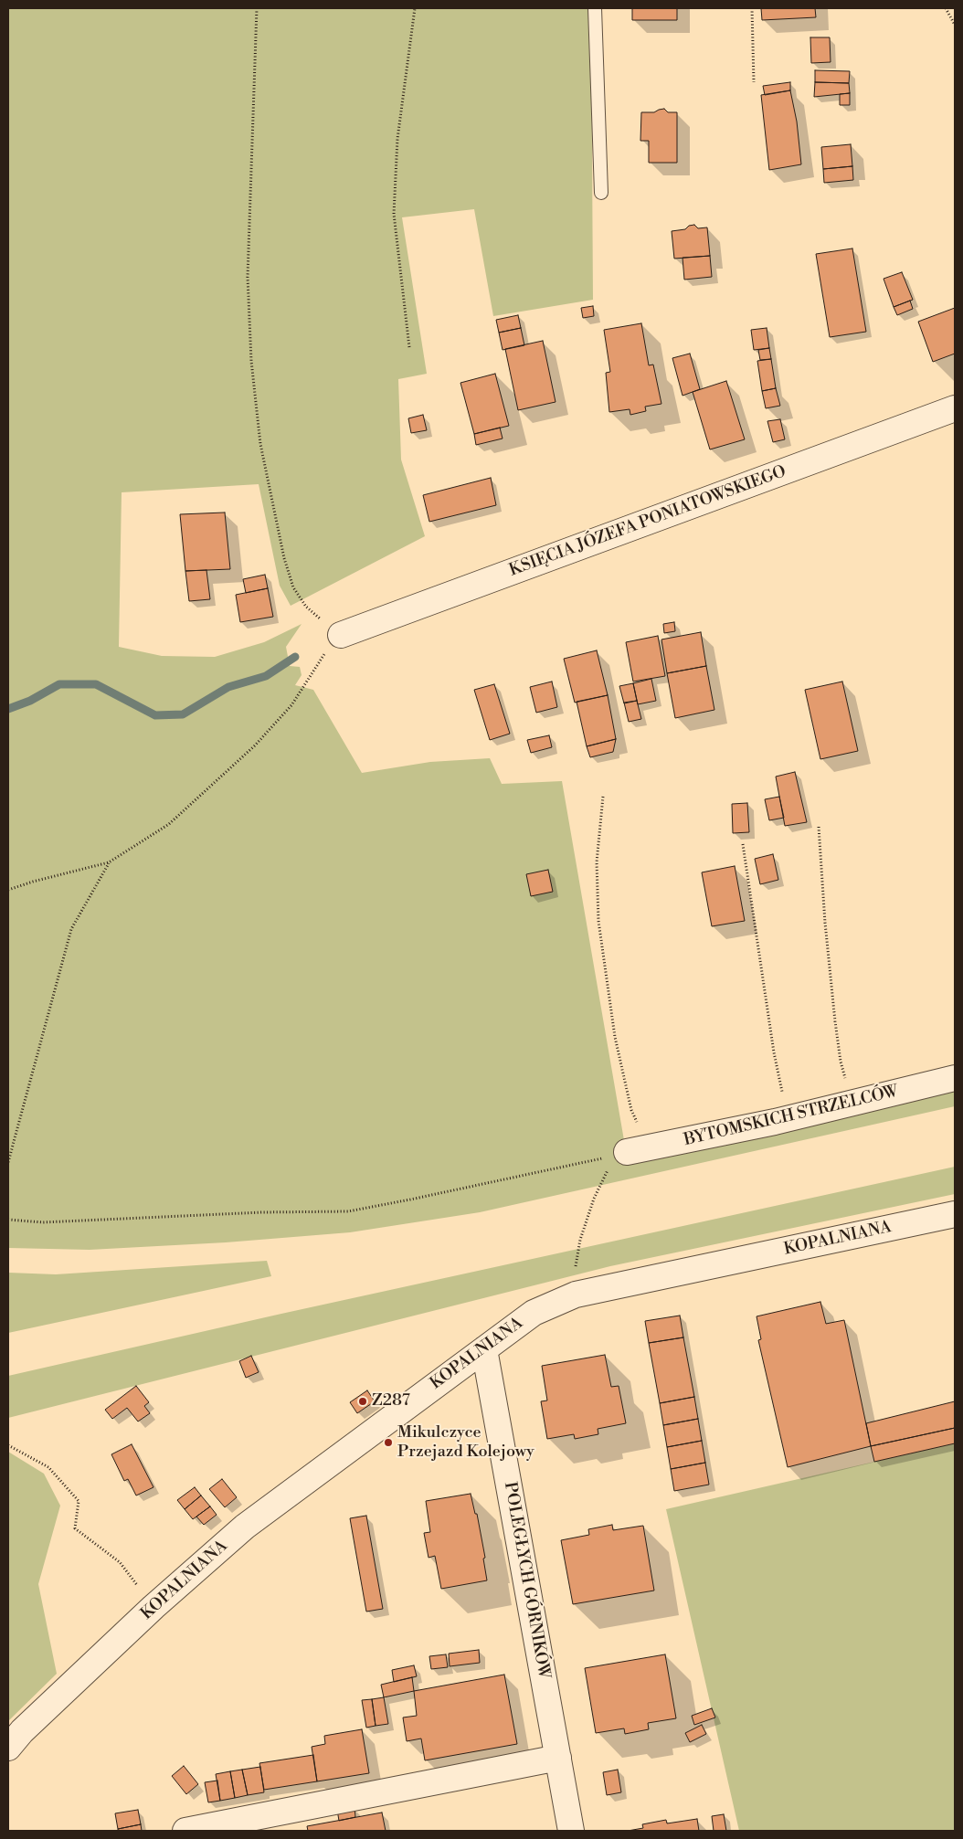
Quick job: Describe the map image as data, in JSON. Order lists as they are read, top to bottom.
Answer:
{
  "streets": {
    "street": [
      "KSIĘCIA JÓZEFA PONIATOWSKIEGO",
      "BYTOMSKICH STRZELCÓW",
      "KOPALNIANA",
      "POLEGŁYCH GÓRNIKÓW"
    ]
  },
  "crossings": [
    ["KOPALNIANA", "POLEGŁYCH GÓRNIKÓW"]
  ],
  "places": ["Z287", "Mikulczyce Przejazd Kolejowy"]
}
